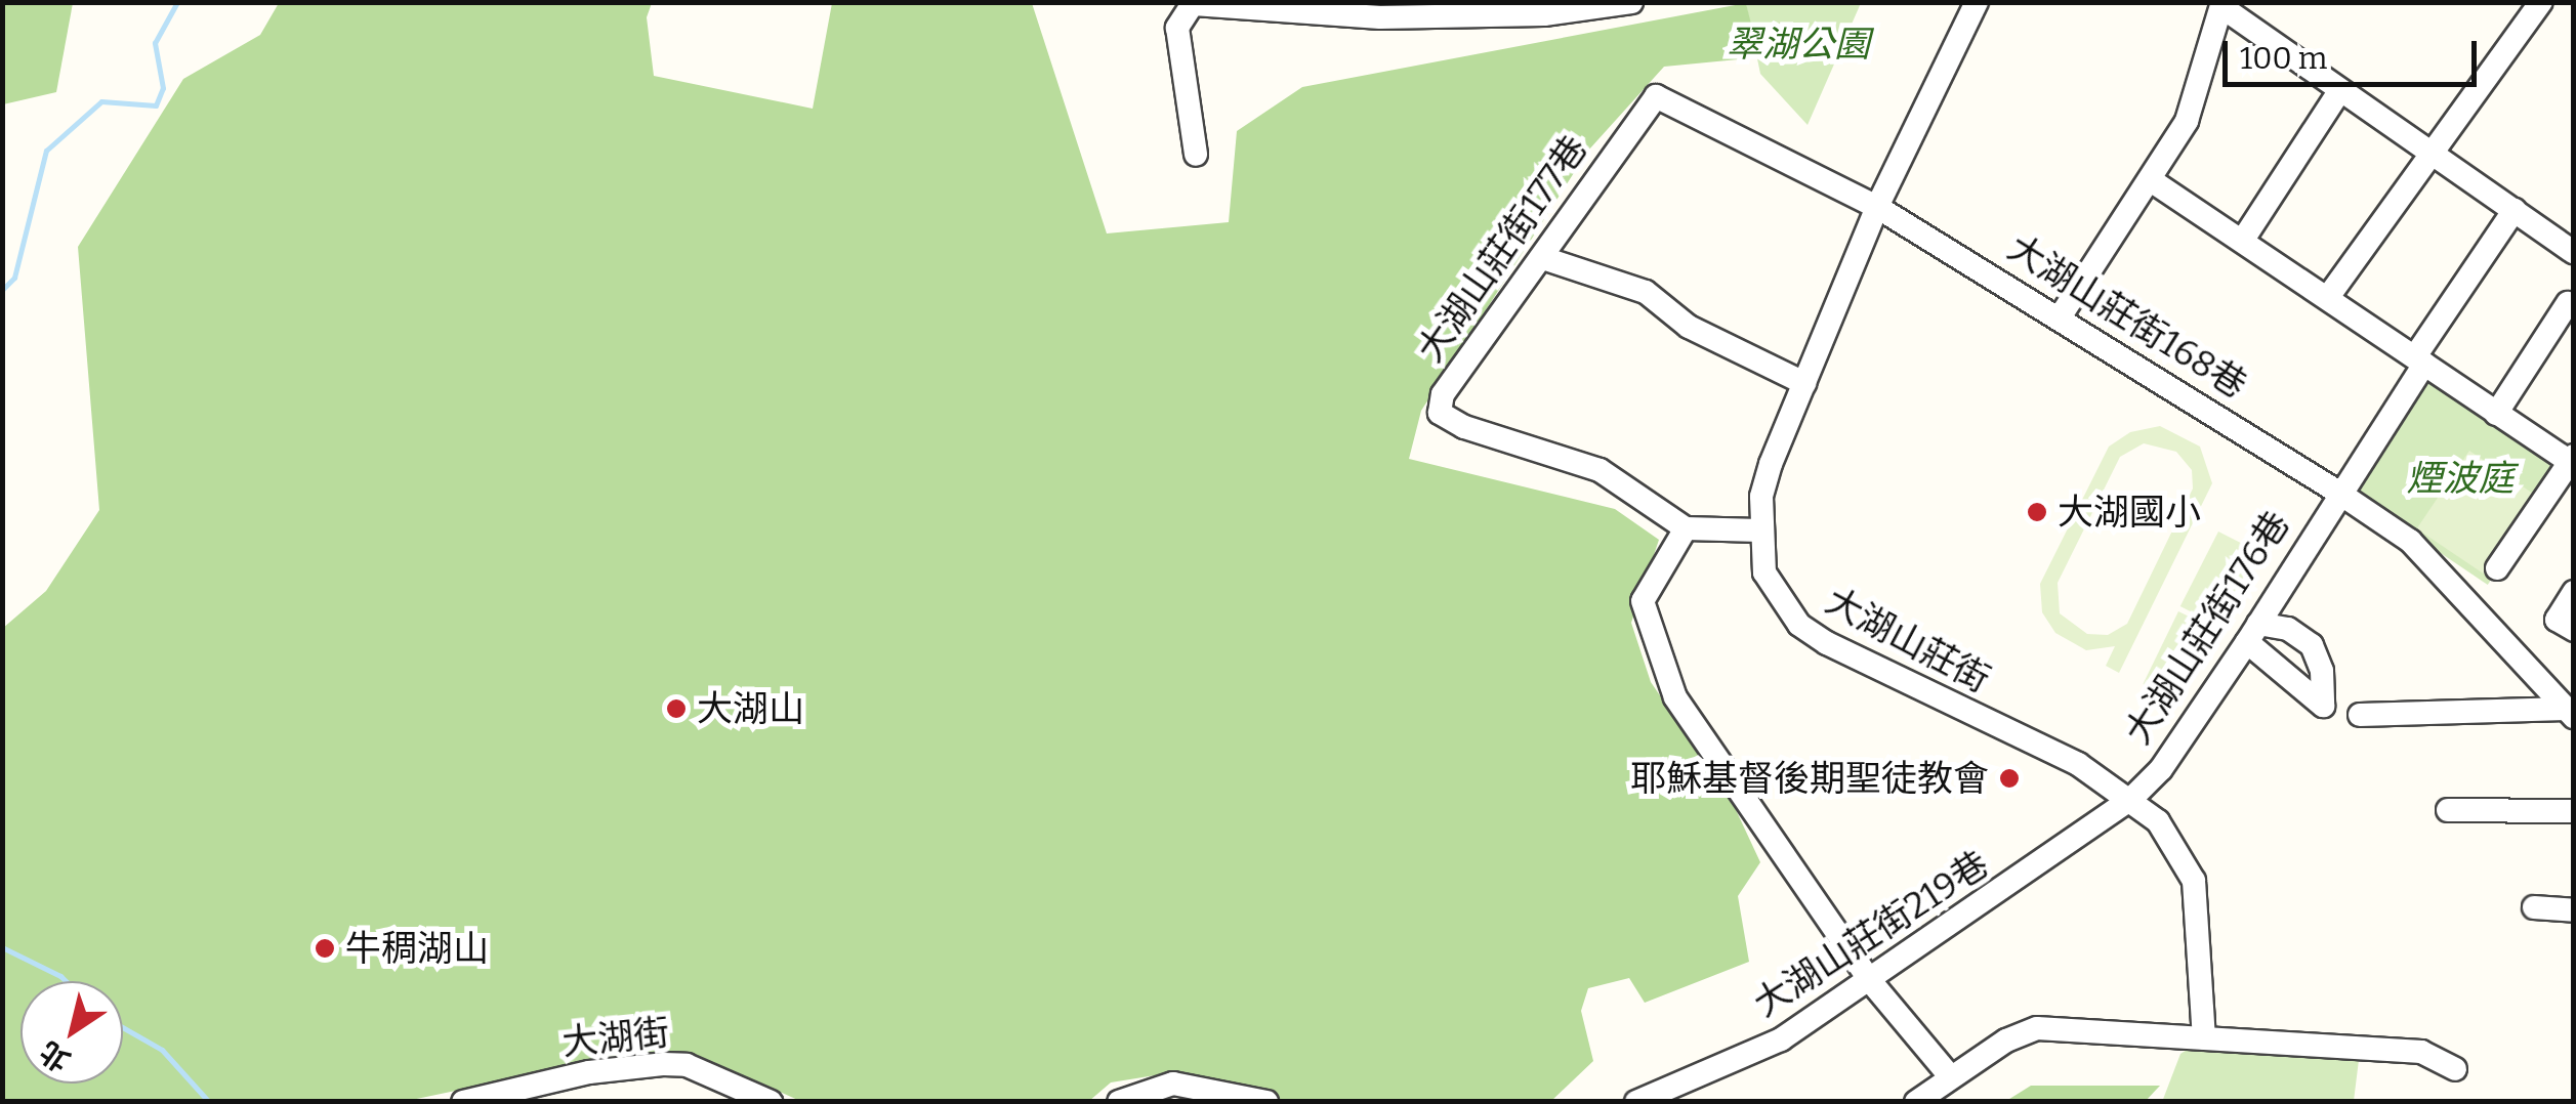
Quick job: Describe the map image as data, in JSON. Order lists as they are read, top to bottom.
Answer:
{
  "streets": {
    "street": [
      "大湖山莊街177巷",
      "大湖山莊街168巷",
      "大湖山莊街176巷",
      "大湖山莊街",
      "大湖山莊街219巷",
      "大湖街"
    ]
  },
  "crossings": [
    ["大湖山莊街177巷", "大湖山莊街168巷"],
    ["大湖山莊街168巷", "大湖山莊街176巷"],
    ["大湖山莊街168巷", "大湖山莊街"],
    ["大湖山莊街176巷", "大湖山莊街"],
    ["大湖山莊街176巷", "大湖山莊街219巷"],
    ["大湖山莊街", "大湖山莊街219巷"]
  ],
  "parks": ["翠湖公園", "煙波庭"],
  "places": [
    "大湖國小",
    "大湖山",
    "耶穌基督後期聖徒教會",
    "牛稠湖山"
  ],
  "scale_bar": "100 m",
  "north": "bottom left"
}
